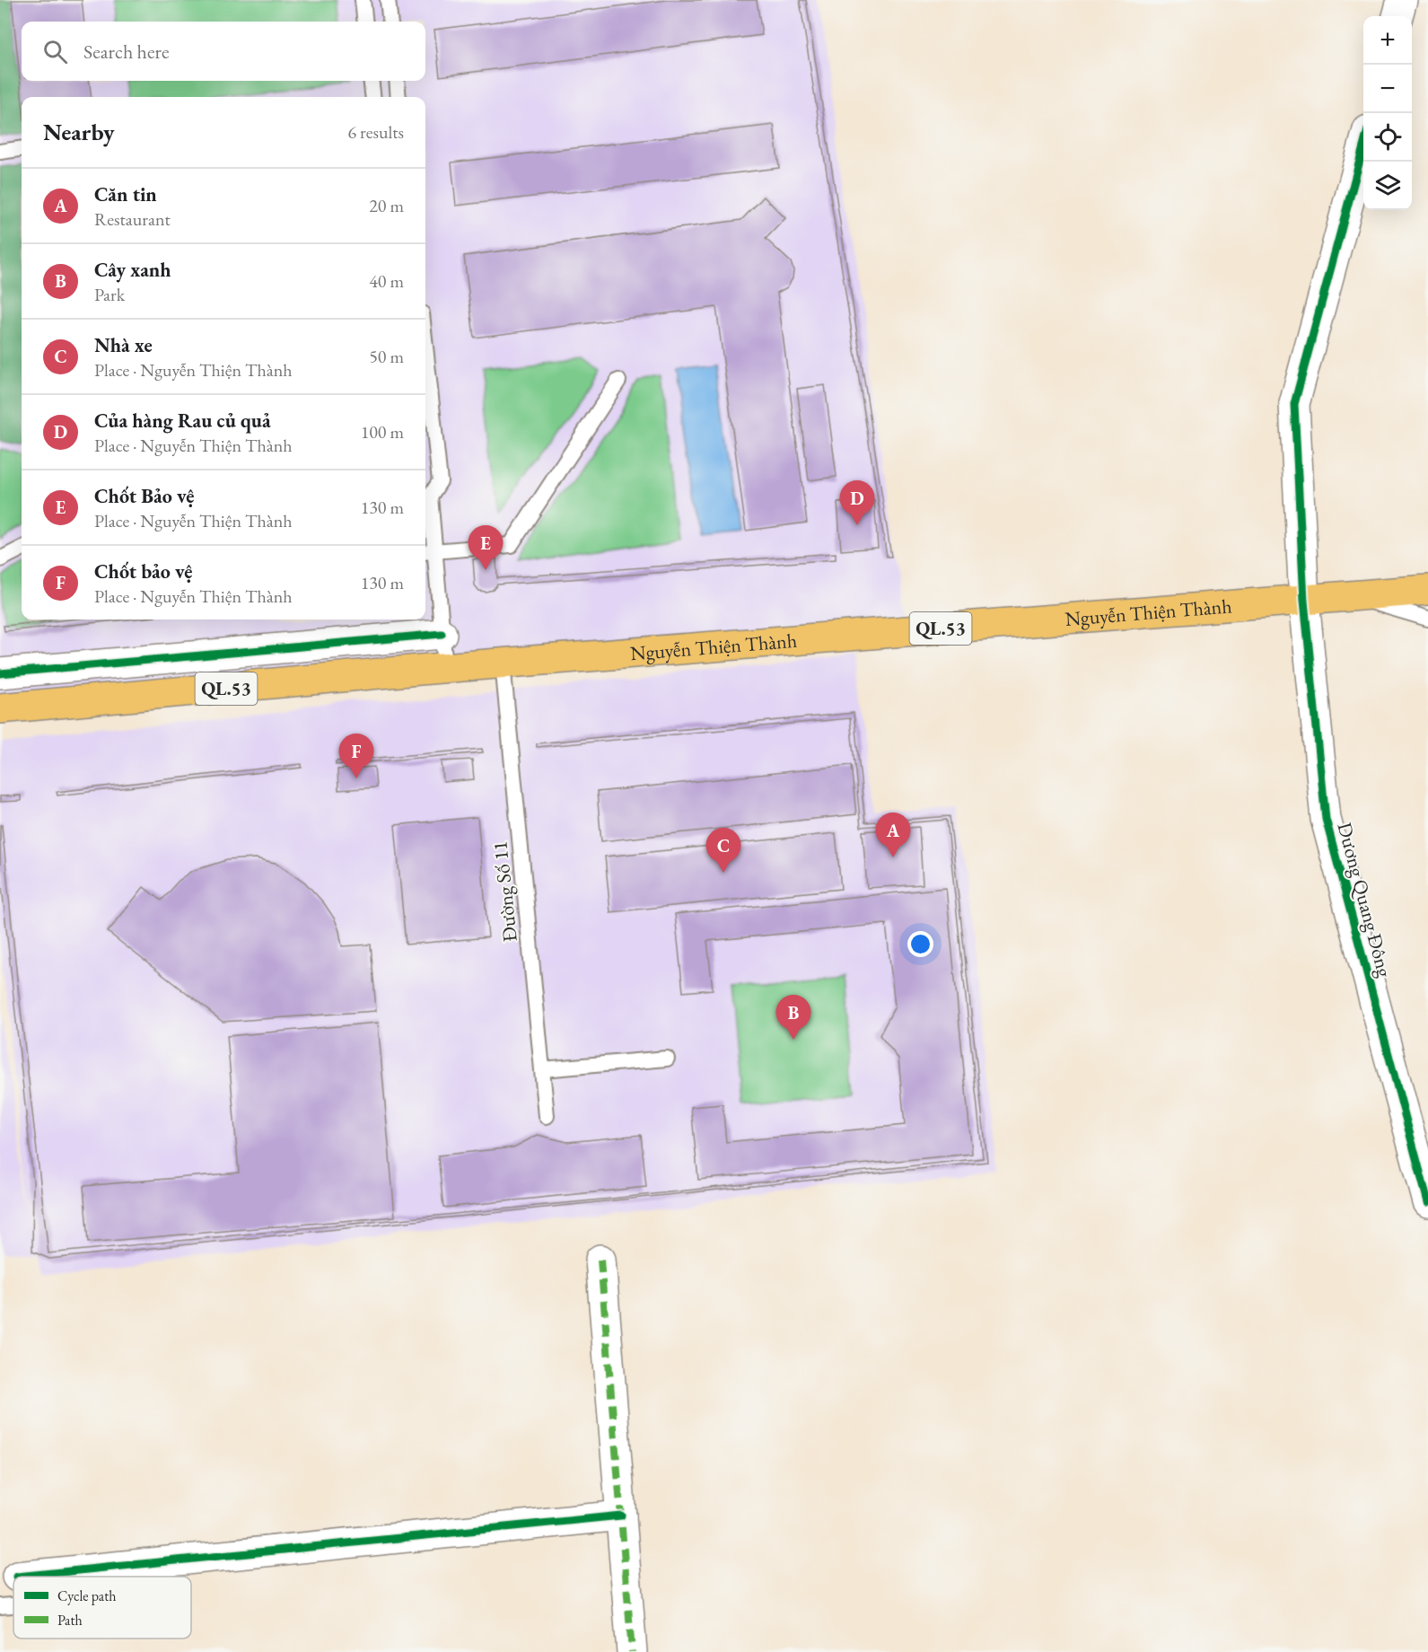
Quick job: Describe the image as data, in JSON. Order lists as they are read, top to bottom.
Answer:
{
  "streets": {
    "highway": ["Nguyễn Thiện Thành", "QL.53"],
    "street": ["Dương Quang Đông"],
    "lane": ["Đường Số 11"]
  },
  "crossings": [
    ["Nguyễn Thiện Thành", "Đường Số 11"],
    ["Nguyễn Thiện Thành", "Dương Quang Đông"]
  ],
  "legend": ["Cycle path", "Path"],
  "page": {
    "map_buttons": ["+", "−"],
    "search": "Search here",
    "heading": ["Nearby", "6 results"],
    "list": [
      {
        "mark": "A",
        "name": "Căn tin",
        "note": "Restaurant",
        "value": "20 m"
      },
      {
        "mark": "B",
        "name": "Cây xanh",
        "note": "Park",
        "value": "40 m"
      },
      {
        "mark": "C",
        "name": "Nhà xe",
        "note": "Place · Nguyễn Thiện Thành",
        "value": "50 m"
      },
      {
        "mark": "D",
        "name": "Của hàng Rau củ quả",
        "note": "Place · Nguyễn Thiện Thành",
        "value": "100 m"
      },
      {
        "mark": "E",
        "name": "Chốt Bảo vệ",
        "note": "Place · Nguyễn Thiện Thành",
        "value": "130 m"
      },
      {
        "mark": "F",
        "name": "Chốt bảo vệ",
        "note": "Place · Nguyễn Thiện Thành",
        "value": "130 m"
      }
    ],
    "pins": [
      "D",
      "E",
      "F",
      "A",
      "C",
      "B"
    ]
  }
}
